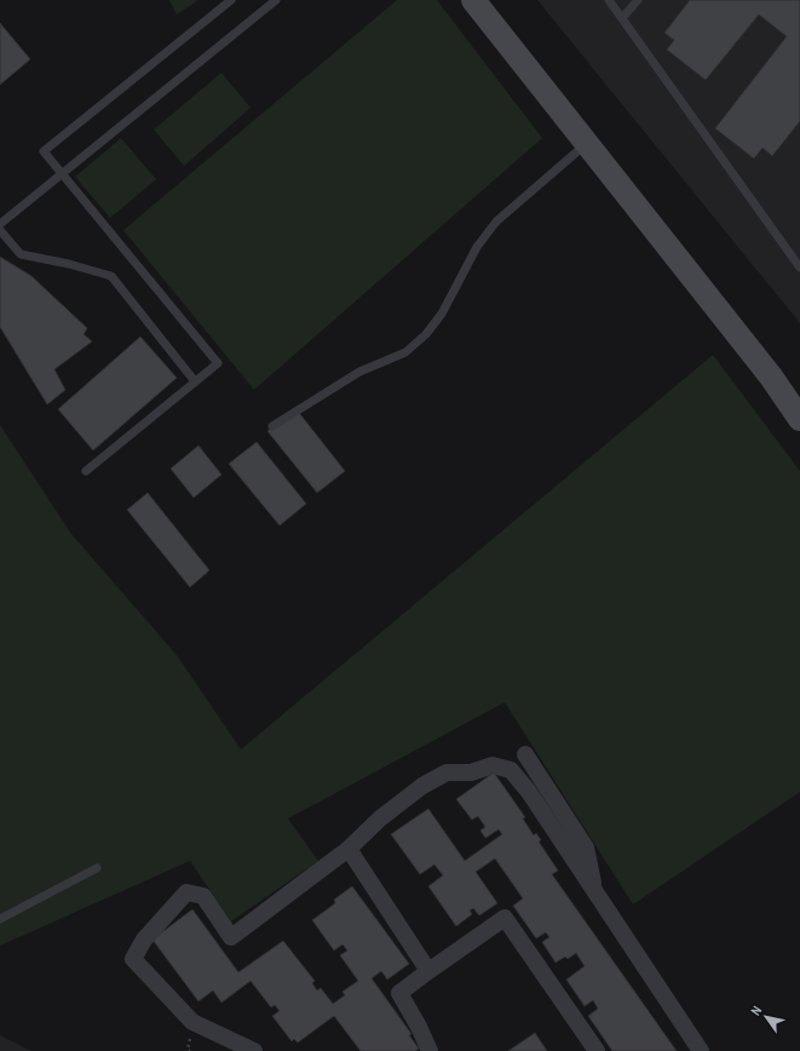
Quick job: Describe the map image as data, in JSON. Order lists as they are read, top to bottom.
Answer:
{
  "north": "top left"
}
